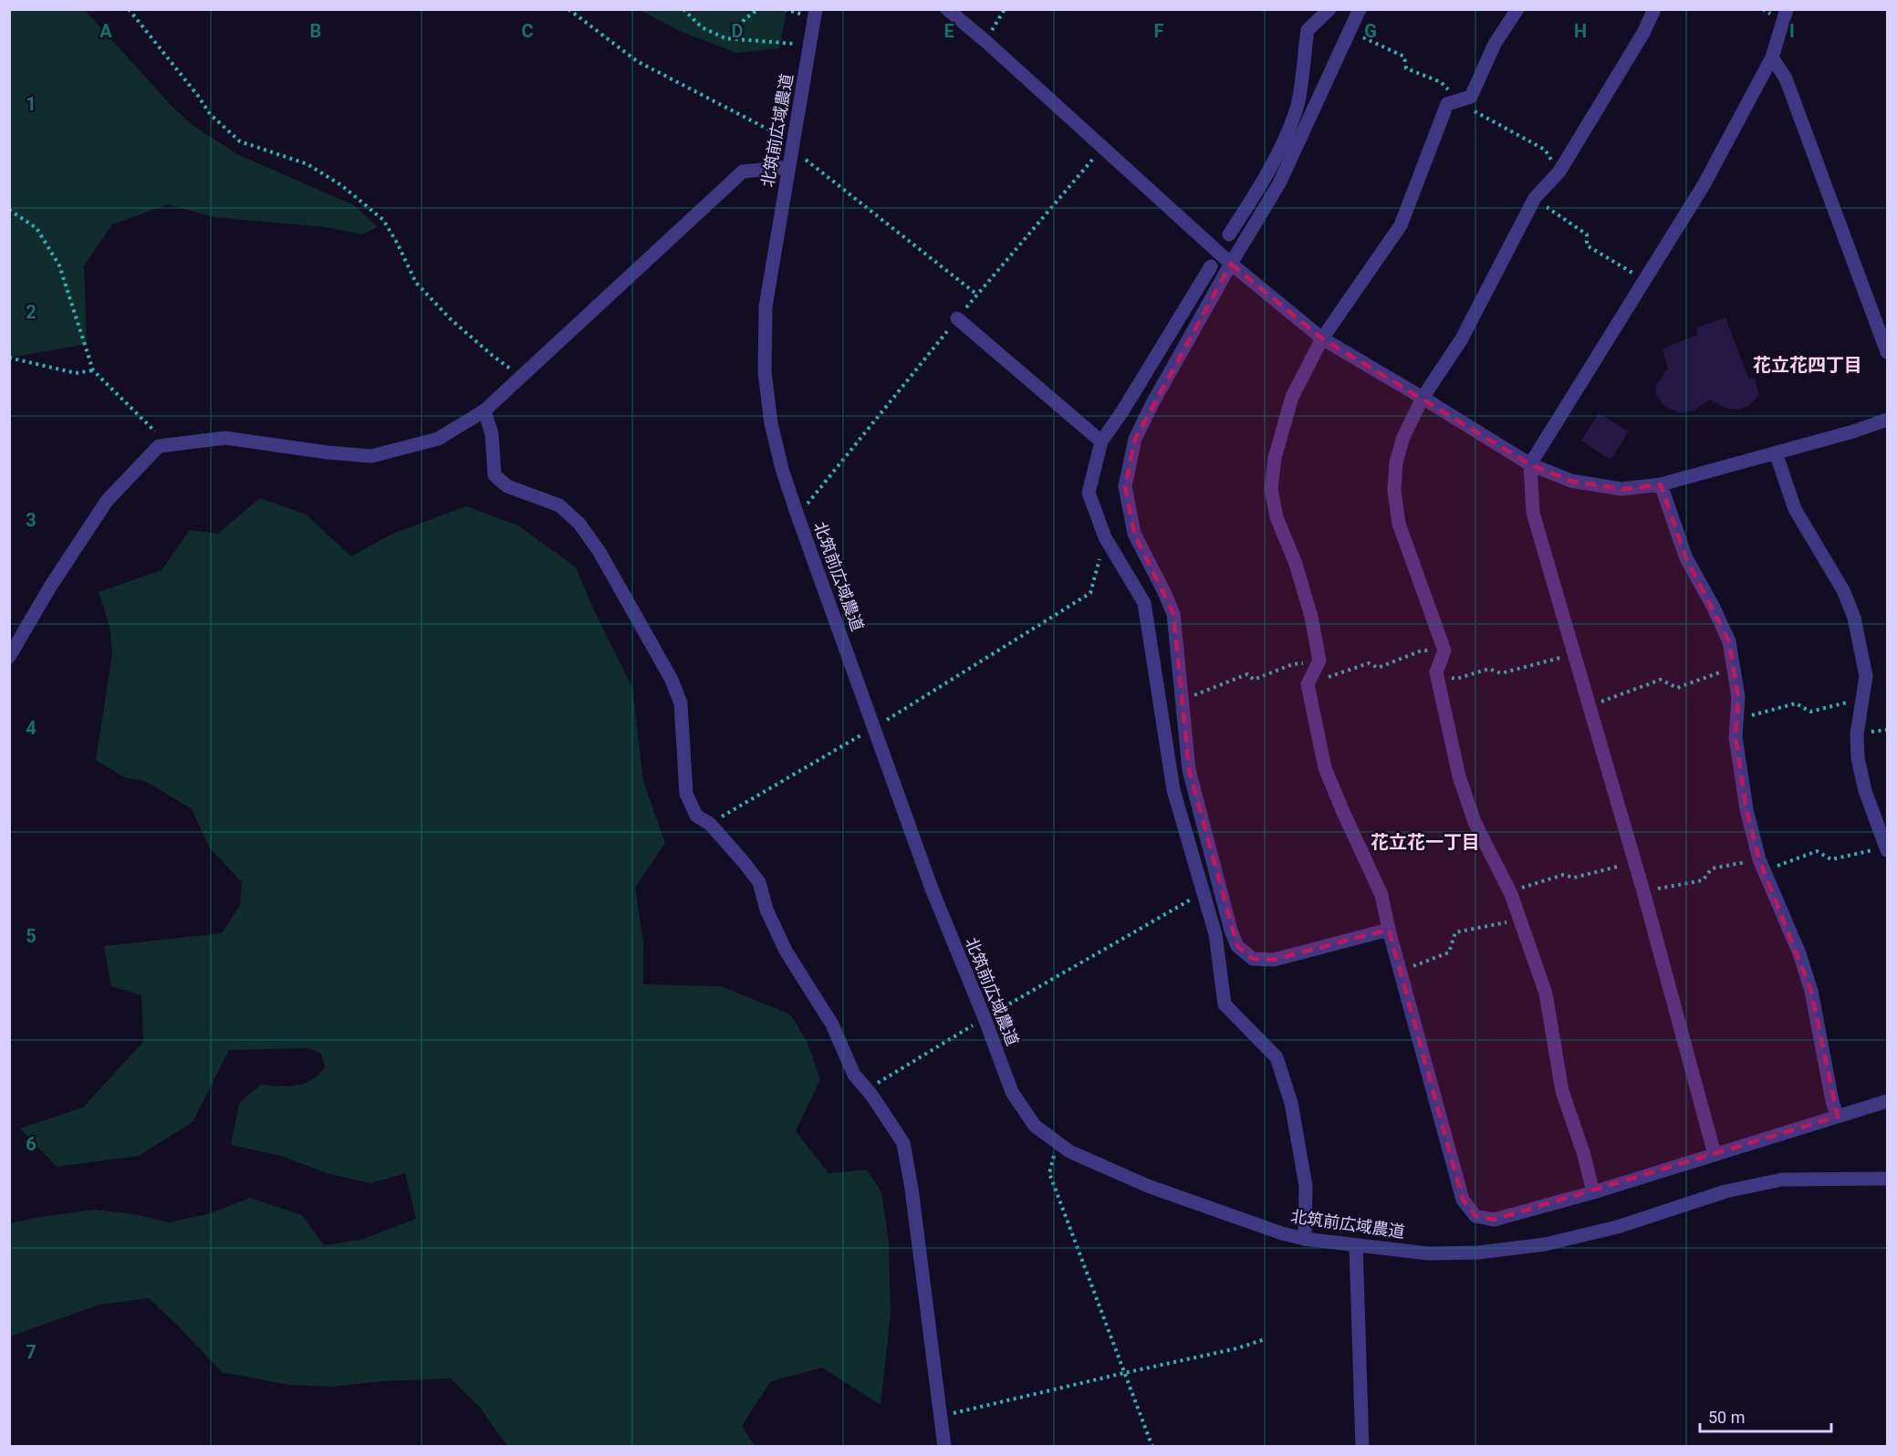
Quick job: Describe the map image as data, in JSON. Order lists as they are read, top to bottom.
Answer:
{
  "streets": {
    "street": ["北筑前広域農道"]
  },
  "districts": ["花立花四丁目", "花立花一丁目"],
  "scale_bar": "50 m",
  "grid": {
    "columns": [
      "A",
      "B",
      "C",
      "D",
      "E",
      "F",
      "G",
      "H",
      "I"
    ],
    "rows": [
      "1",
      "2",
      "3",
      "4",
      "5",
      "6",
      "7"
    ]
  }
}
